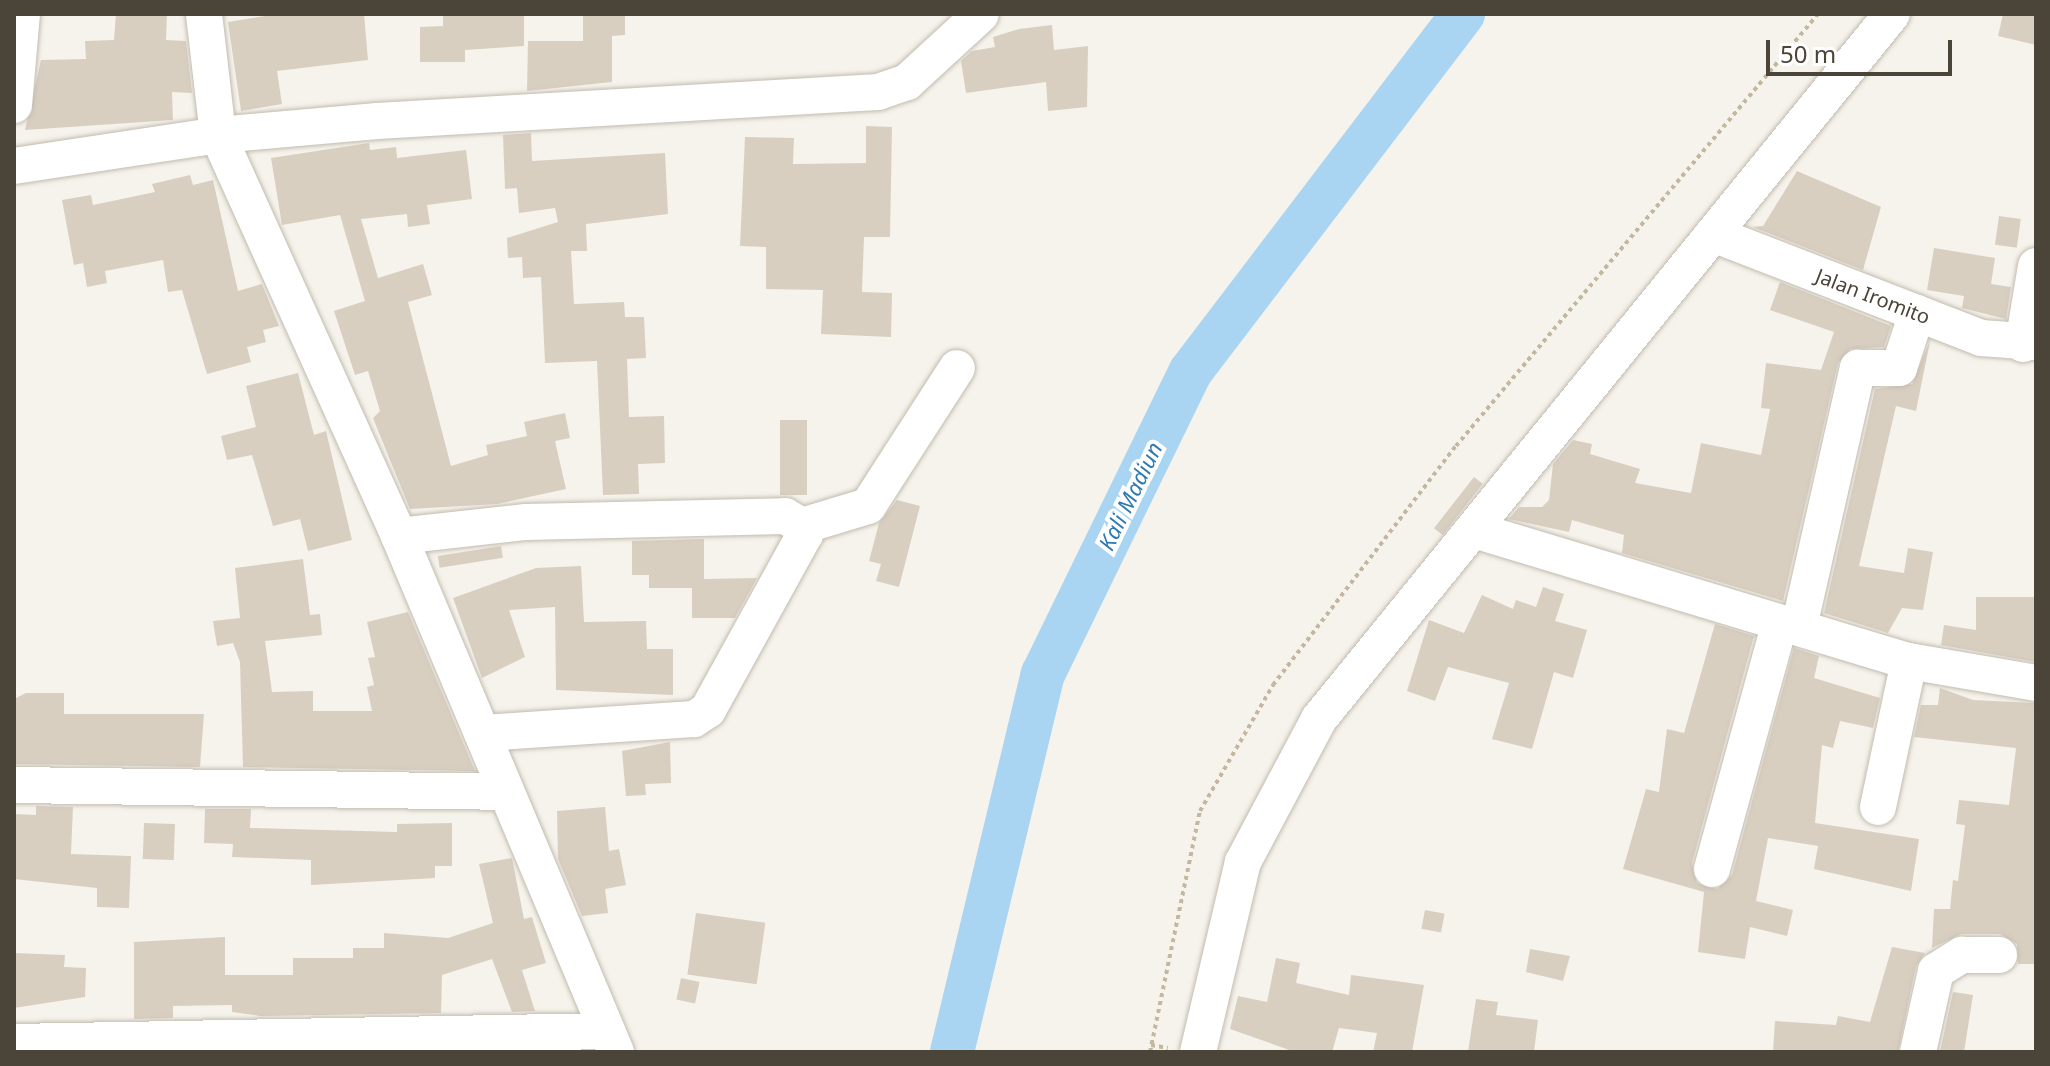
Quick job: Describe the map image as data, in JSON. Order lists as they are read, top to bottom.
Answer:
{
  "streets": {
    "street": ["Jalan Iromito"]
  },
  "water": ["Kali Madiun"],
  "scale_bar": "50 m"
}
